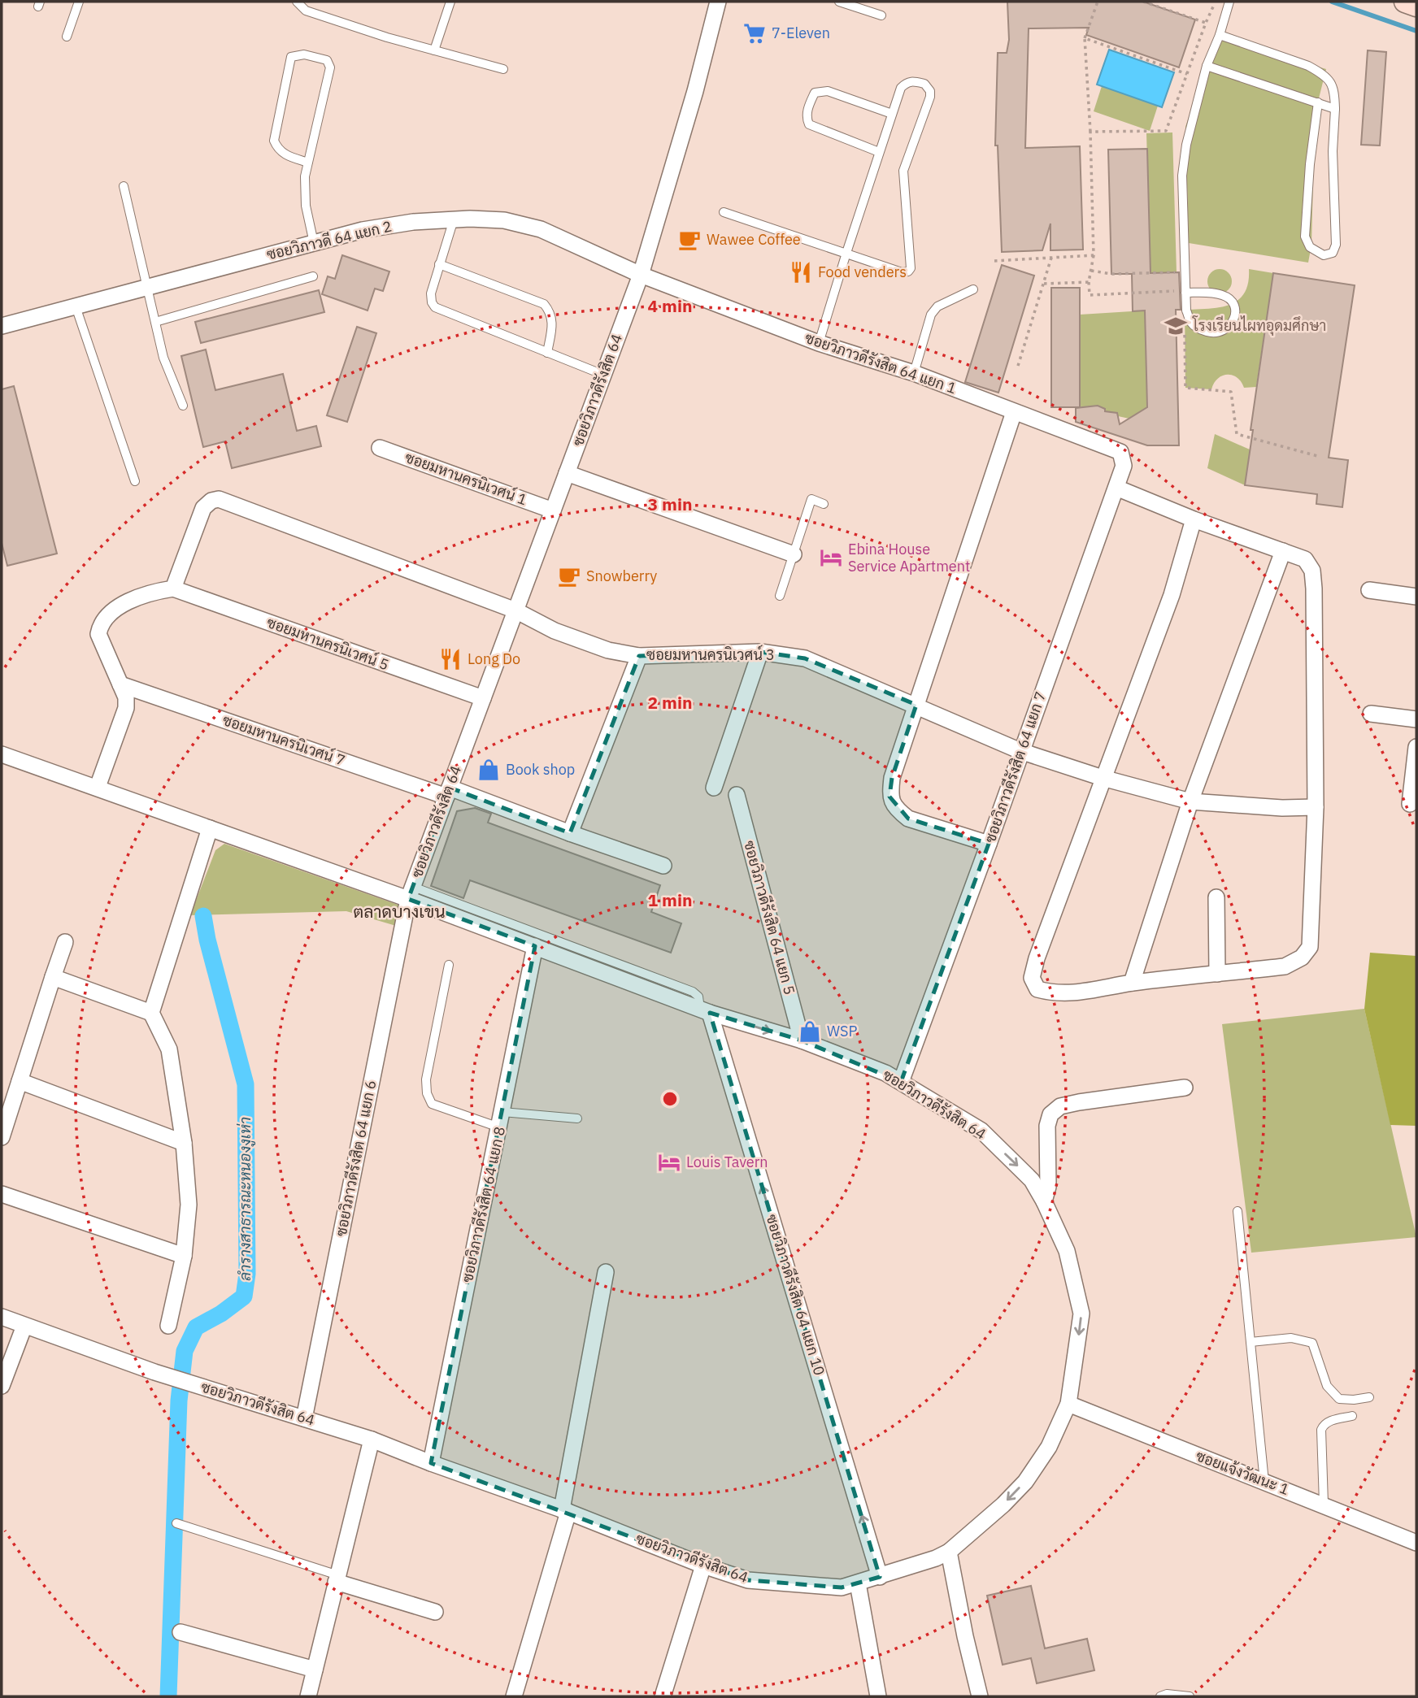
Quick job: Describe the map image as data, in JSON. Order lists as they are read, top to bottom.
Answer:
{
  "streets": {
    "street": [
      "ซอยวิภาวดี 64 แยก 2",
      "ซอยวิภาวดีรังสิต 64 แยก 1",
      "ซอยวิภาวดีรังสิต 64",
      "ซอยมหานครนิเวศน์ 1",
      "ซอยมหานครนิเวศน์ 5",
      "ซอยมหานครนิเวศน์ 3",
      "ซอยมหานครนิเวศน์ 7",
      "ซอยวิภาวดีรังสิต 64 แยก 7",
      "ซอยวิภาวดีรังสิต 64 แยก 5",
      "ซอยวิภาวดีรังสิต 64 แยก 6",
      "ซอยวิภาวดีรังสิต 64 แยก 8",
      "ซอยวิภาวดีรังสิต 64 แยก 10",
      "ซอยแจ้งวัฒนะ 1"
    ]
  },
  "crossings": [
    ["ซอยวิภาวดี 64 แยก 2", "ซอยวิภาวดีรังสิต 64 แยก 1"],
    ["ซอยวิภาวดี 64 แยก 2", "ซอยวิภาวดีรังสิต 64"],
    ["ซอยวิภาวดีรังสิต 64 แยก 1", "ซอยวิภาวดีรังสิต 64"],
    ["ซอยวิภาวดีรังสิต 64 แยก 1", "ซอยวิภาวดีรังสิต 64 แยก 7"],
    ["ซอยวิภาวดีรังสิต 64", "ซอยมหานครนิเวศน์ 1"],
    ["ซอยวิภาวดีรังสิต 64", "ซอยมหานครนิเวศน์ 5"],
    ["ซอยวิภาวดีรังสิต 64", "ซอยมหานครนิเวศน์ 3"],
    ["ซอยวิภาวดีรังสิต 64", "ซอยมหานครนิเวศน์ 7"],
    ["ซอยวิภาวดีรังสิต 64", "ซอยวิภาวดีรังสิต 64 แยก 7"],
    ["ซอยวิภาวดีรังสิต 64", "ซอยวิภาวดีรังสิต 64 แยก 5"],
    ["ซอยวิภาวดีรังสิต 64", "ซอยวิภาวดีรังสิต 64 แยก 6"],
    ["ซอยวิภาวดีรังสิต 64", "ซอยวิภาวดีรังสิต 64 แยก 8"],
    ["ซอยวิภาวดีรังสิต 64", "ซอยวิภาวดีรังสิต 64 แยก 10"],
    ["ซอยวิภาวดีรังสิต 64", "ซอยแจ้งวัฒนะ 1"],
    ["ซอยมหานครนิเวศน์ 5", "ซอยมหานครนิเวศน์ 3"],
    ["ซอยมหานครนิเวศน์ 3", "ซอยวิภาวดีรังสิต 64 แยก 7"]
  ],
  "one_way": ["ซอยวิภาวดีรังสิต 64 แยก 10"],
  "districts": ["ตลาดบางเขน"],
  "water": ["ลำรางสาธารณะหนองงูเห่า"],
  "places": {
    "supermarket": ["7-Eleven"],
    "cafe": ["Wawee Coffee", "Snowberry"],
    "restaurant": ["Food venders", "Long Do"],
    "school or university": ["โรงเรียนไผทอุดมศึกษา"],
    "hotel": ["Ebina House Service Apartment", "Louis Tavern"],
    "shop": ["Book shop", "WSP"]
  },
  "rings": [
    "4 min",
    "3 min",
    "2 min",
    "1 min"
  ]
}
